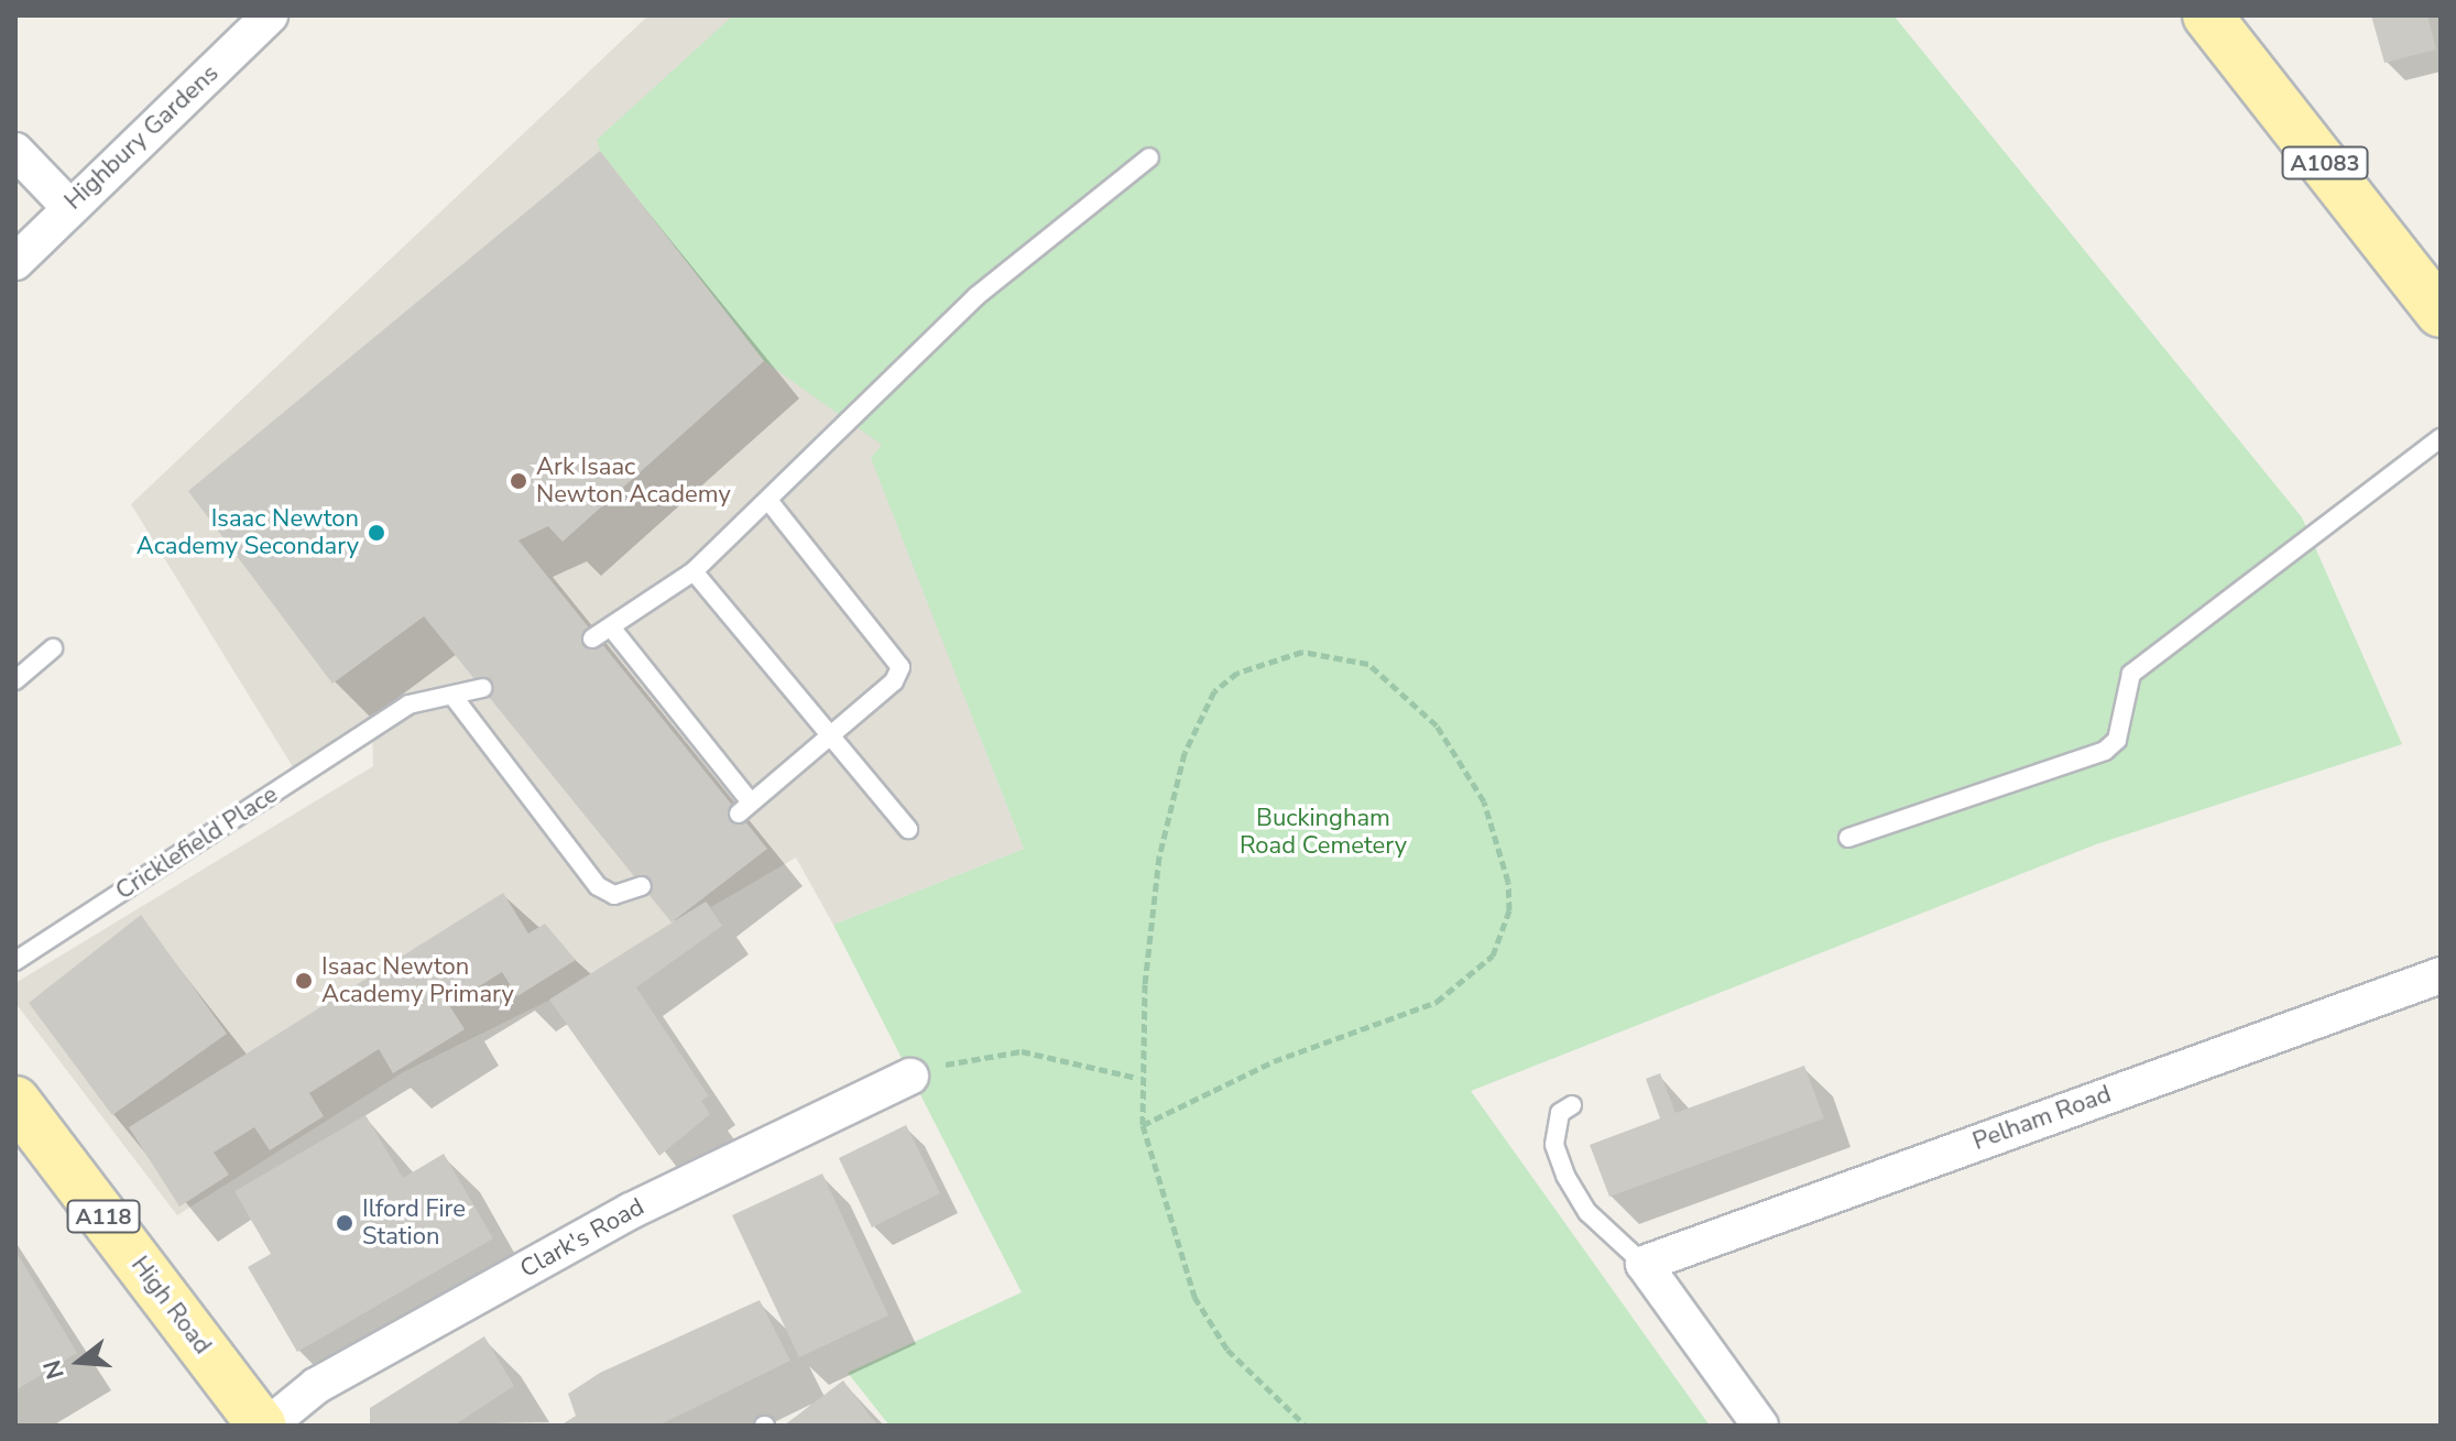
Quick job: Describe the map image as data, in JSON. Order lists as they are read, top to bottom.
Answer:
{
  "streets": {
    "main road": ["A1083", "A118", "High Road"],
    "street": ["Highbury Gardens", "Pelham Road", "Clark's Road"],
    "lane": ["Cricklefield Place"]
  },
  "crossings": [
    ["Clark's Road", "High Road"]
  ],
  "parks": ["Buckingham Road Cemetery"],
  "places": [
    "Ark Isaac Newton Academy",
    "Isaac Newton Academy Secondary",
    "Isaac Newton Academy Primary",
    "Ilford Fire Station"
  ],
  "north": "left"
}
